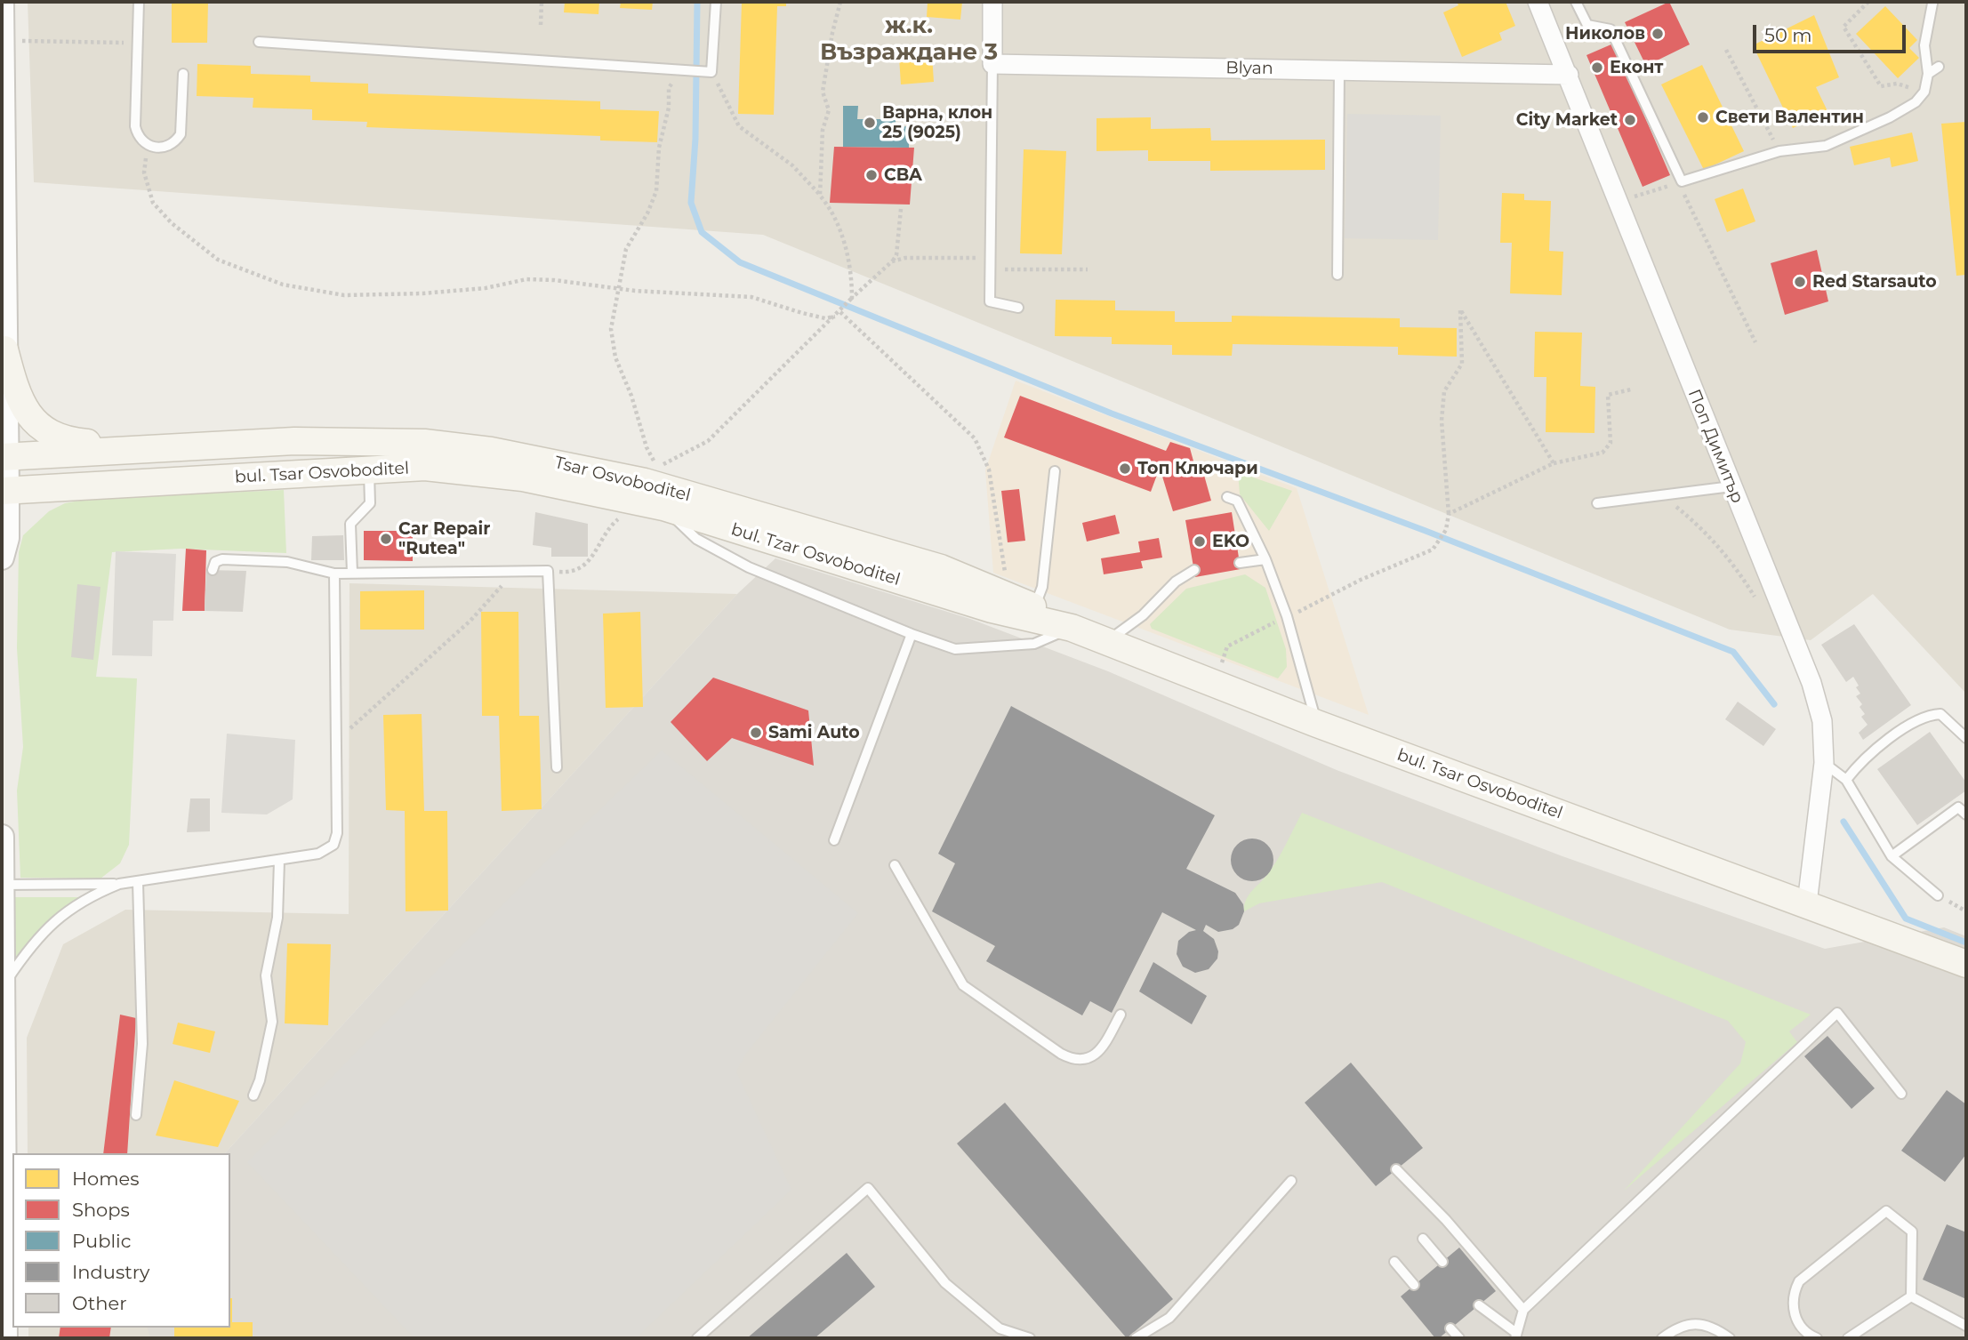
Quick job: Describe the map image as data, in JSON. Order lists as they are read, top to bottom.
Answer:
{
  "streets": {
    "main road": ["bul. Tsar Osvoboditel", "Tsar Osvoboditel"],
    "street": ["Blyan", "Поп Димитър"]
  },
  "crossings": [
    ["Blyan", "Поп Димитър"],
    ["Поп Димитър", "bul. Tsar Osvoboditel"],
    ["bul. Tsar Osvoboditel", "Tsar Osvoboditel"]
  ],
  "districts": ["ж.к. Възраждане 3"],
  "places": [
    "Николов",
    "Еконт",
    "Свети Валентин",
    "City Market",
    "Варна, клон 25 (9025)",
    "CBA",
    "Red Starsauto",
    "Топ Ключари",
    "Car Repair \"Rutea\"",
    "EKO",
    "Sami Auto"
  ],
  "legend": [
    "Homes",
    "Shops",
    "Public",
    "Industry",
    "Other"
  ],
  "scale_bar": "50 m"
}
